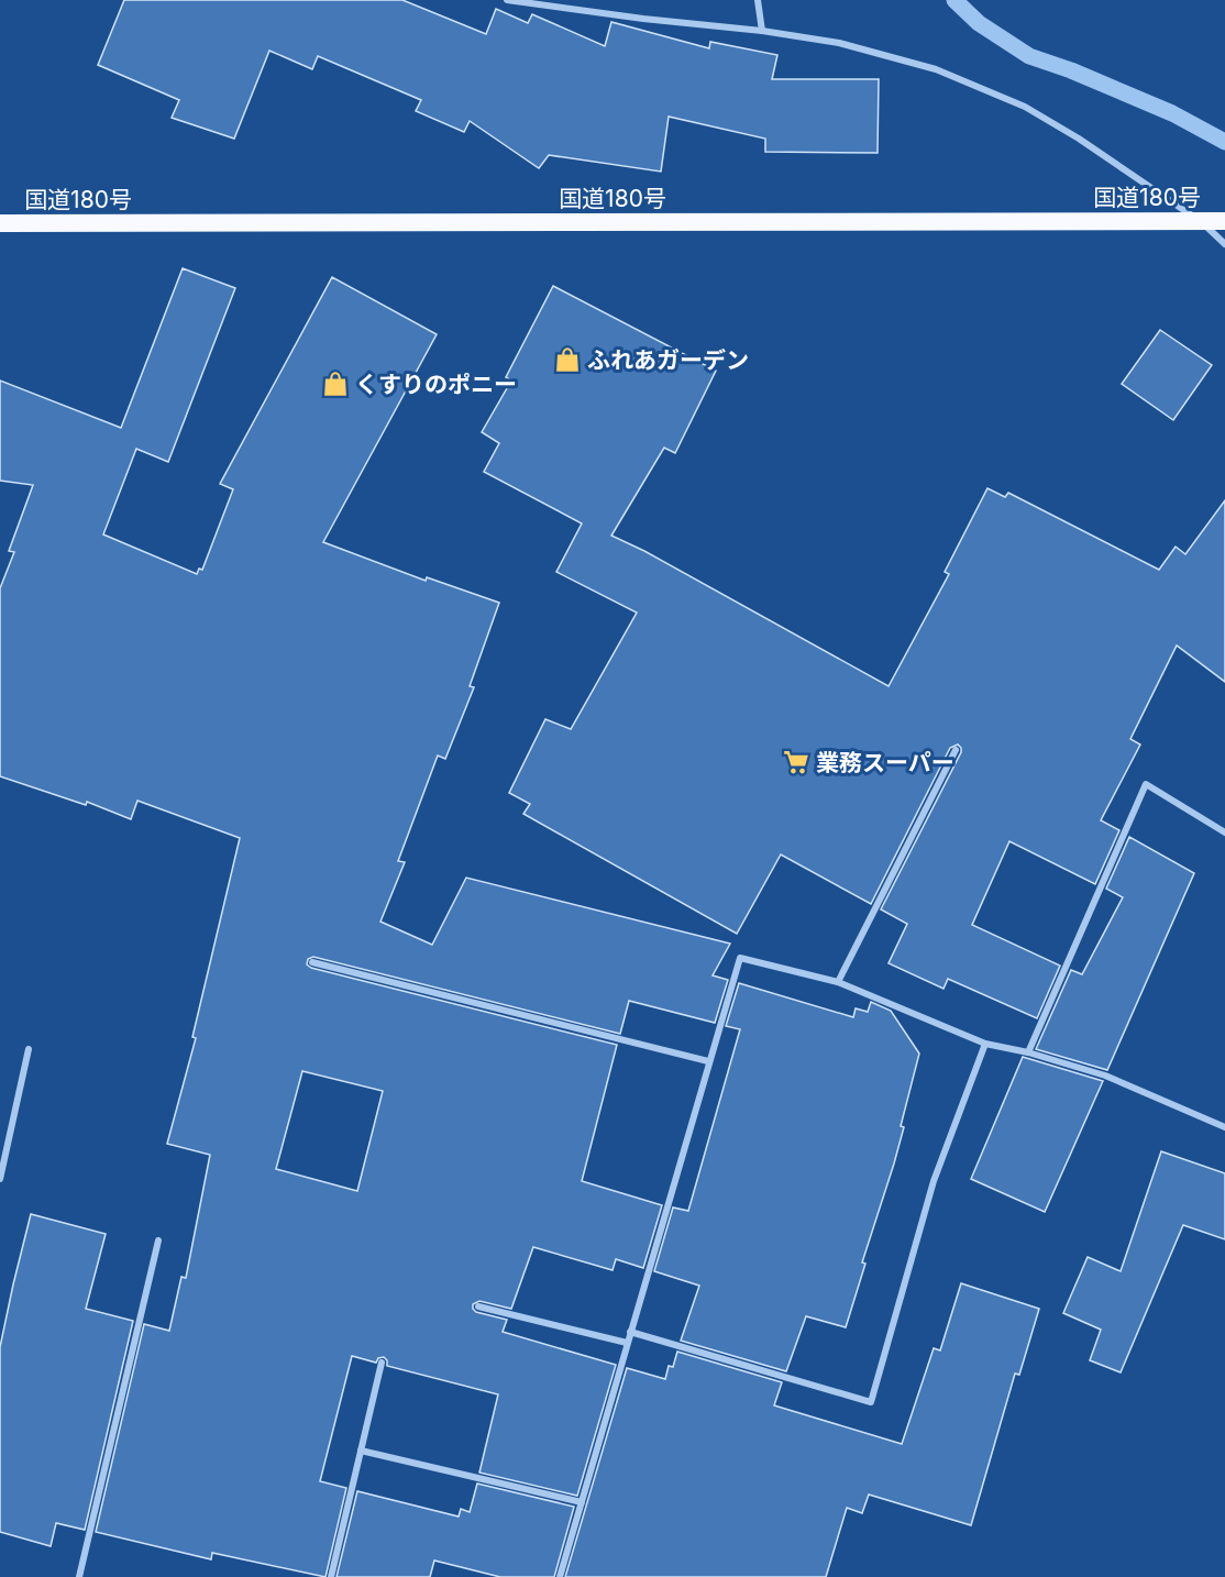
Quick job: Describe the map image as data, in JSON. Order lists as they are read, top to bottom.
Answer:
{
  "streets": {
    "highway": ["国道180号"]
  },
  "places": {
    "shop": ["ふれあガーデン", "くすりのポニー"],
    "supermarket": ["業務スーパー"]
  }
}
